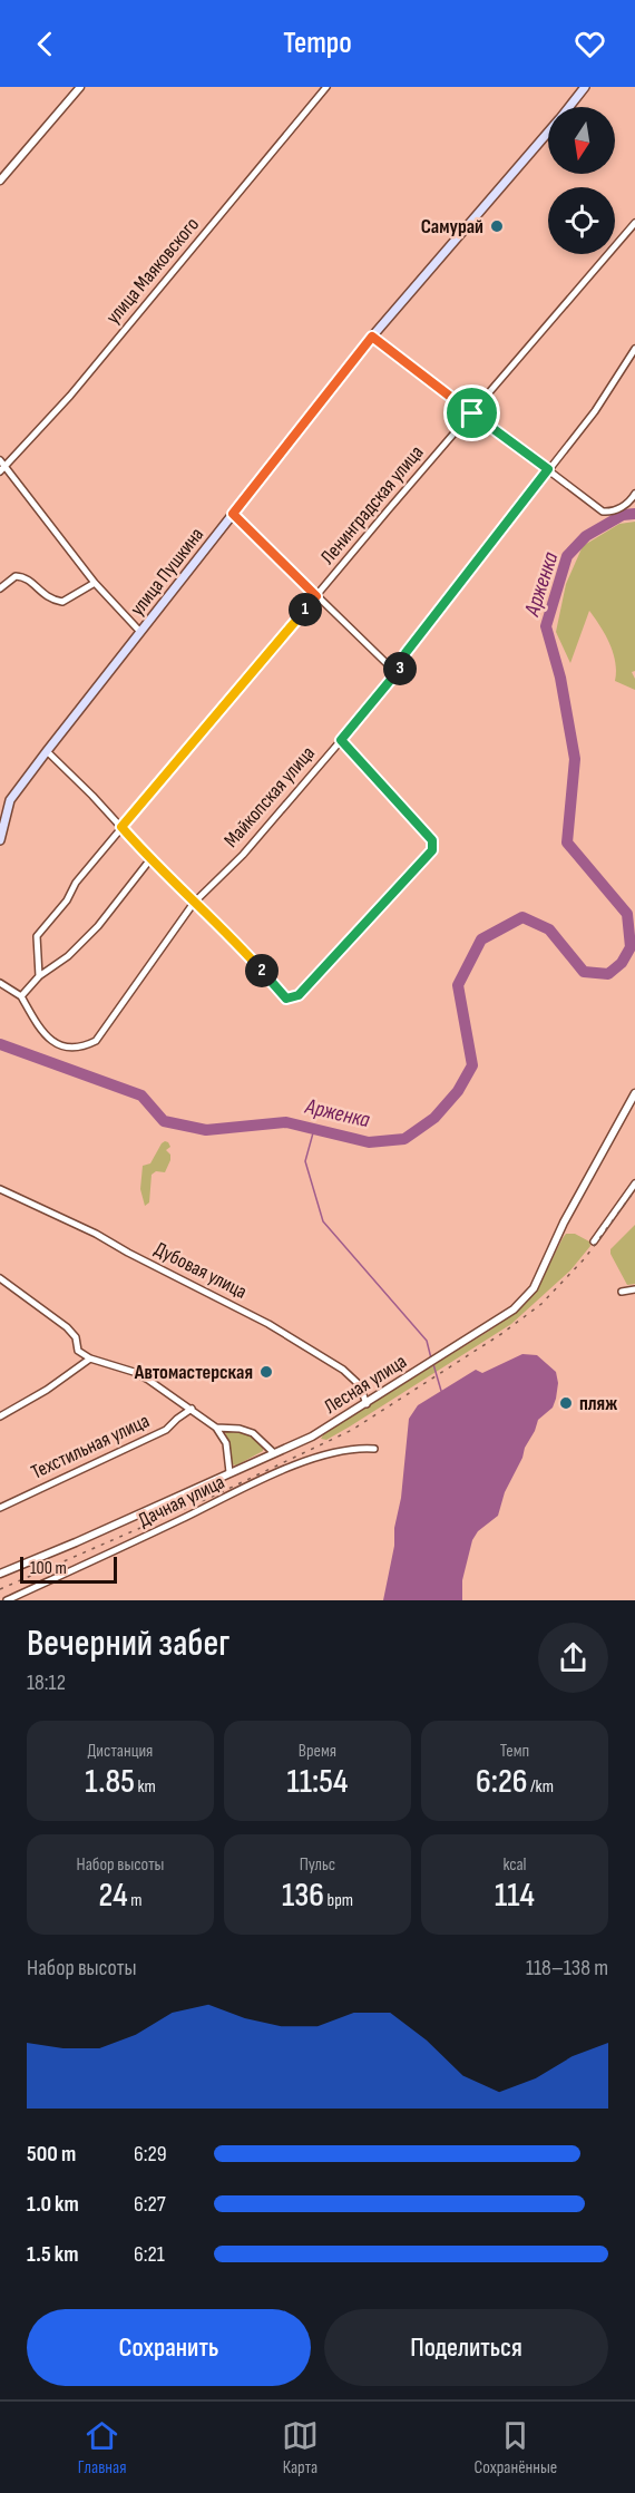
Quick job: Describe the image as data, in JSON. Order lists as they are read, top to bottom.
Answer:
{
  "streets": {
    "main road": ["улица Пушкина"],
    "street": [
      "улица Маяковского",
      "Ленинградская улица",
      "Майкопская улица",
      "Дубовая улица",
      "Лесная улица",
      "Техстильная улица",
      "Дачная улица"
    ]
  },
  "crossings": [
    ["Дубовая улица", "Лесная улица"]
  ],
  "water": ["Арженка"],
  "places": ["Самурай", "Автомастерская", "пляж"],
  "scale_bar": "100 m",
  "north": "bottom",
  "page": {
    "header": "Tempo",
    "pins": ["1", "3", "2"],
    "scale": "100 m",
    "heading": ["Вечерний забег", "18:12"],
    "stats": [
      ["Дистанция", "1.85 km"],
      ["Время", "11:54"],
      ["Темп", "6:26 /km"],
      ["Набор высоты", "24 m"],
      ["Пульс", "136 bpm"],
      ["kcal", "114"]
    ],
    "chart": ["Набор высоты", "118–138 m"],
    "list": [
      {
        "name": "500 m",
        "note": "6:29"
      },
      {
        "name": "1.0 km",
        "note": "6:27"
      },
      {
        "name": "1.5 km",
        "note": "6:21"
      }
    ],
    "buttons": ["Сохранить", "Поделиться"],
    "tabs": ["Главная", "Карта", "Сохранённые"]
  }
}
